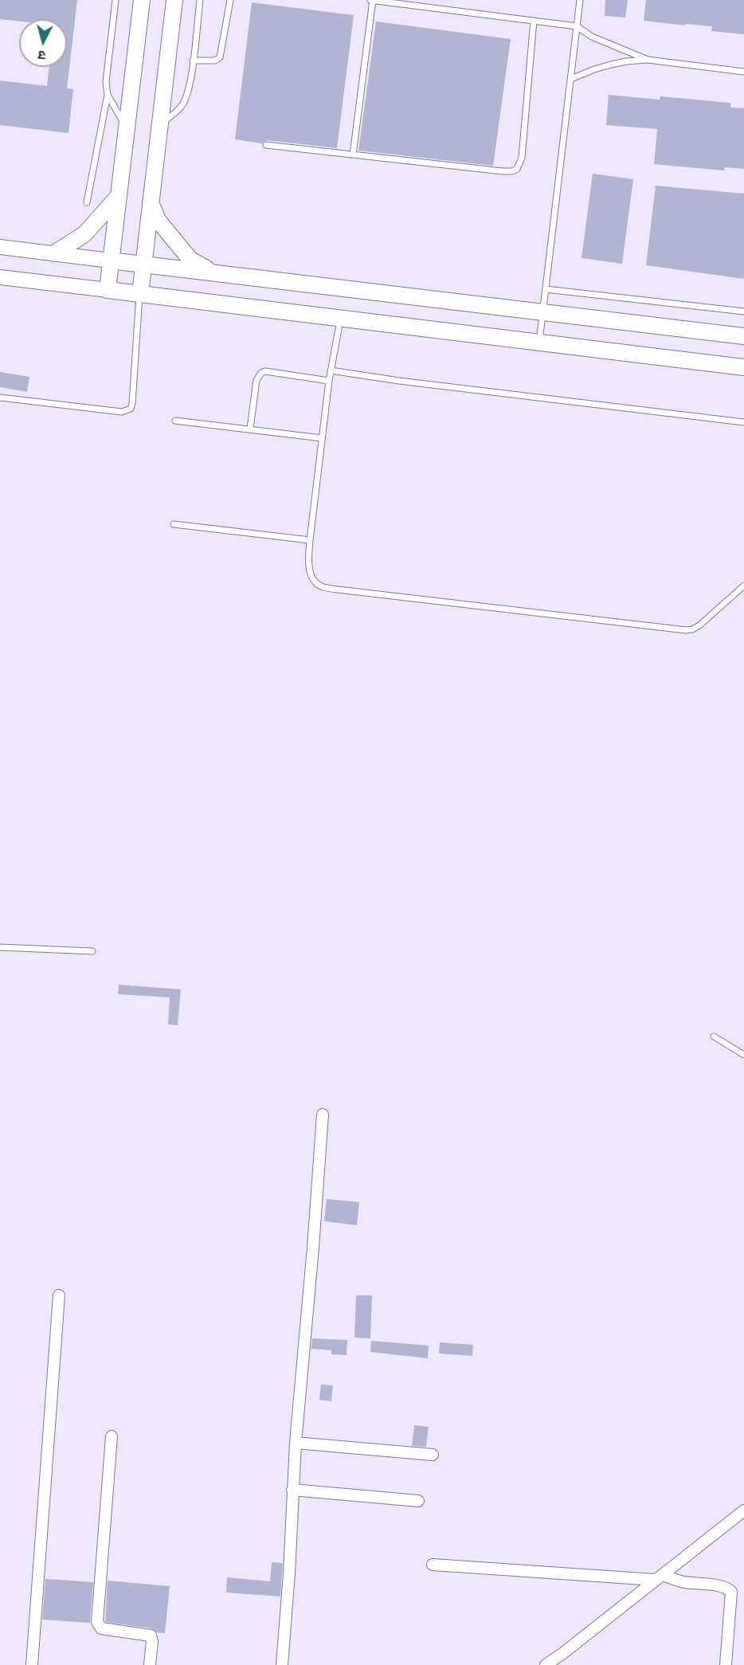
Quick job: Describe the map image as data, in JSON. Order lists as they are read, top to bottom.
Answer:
{
  "north": "bottom"
}
